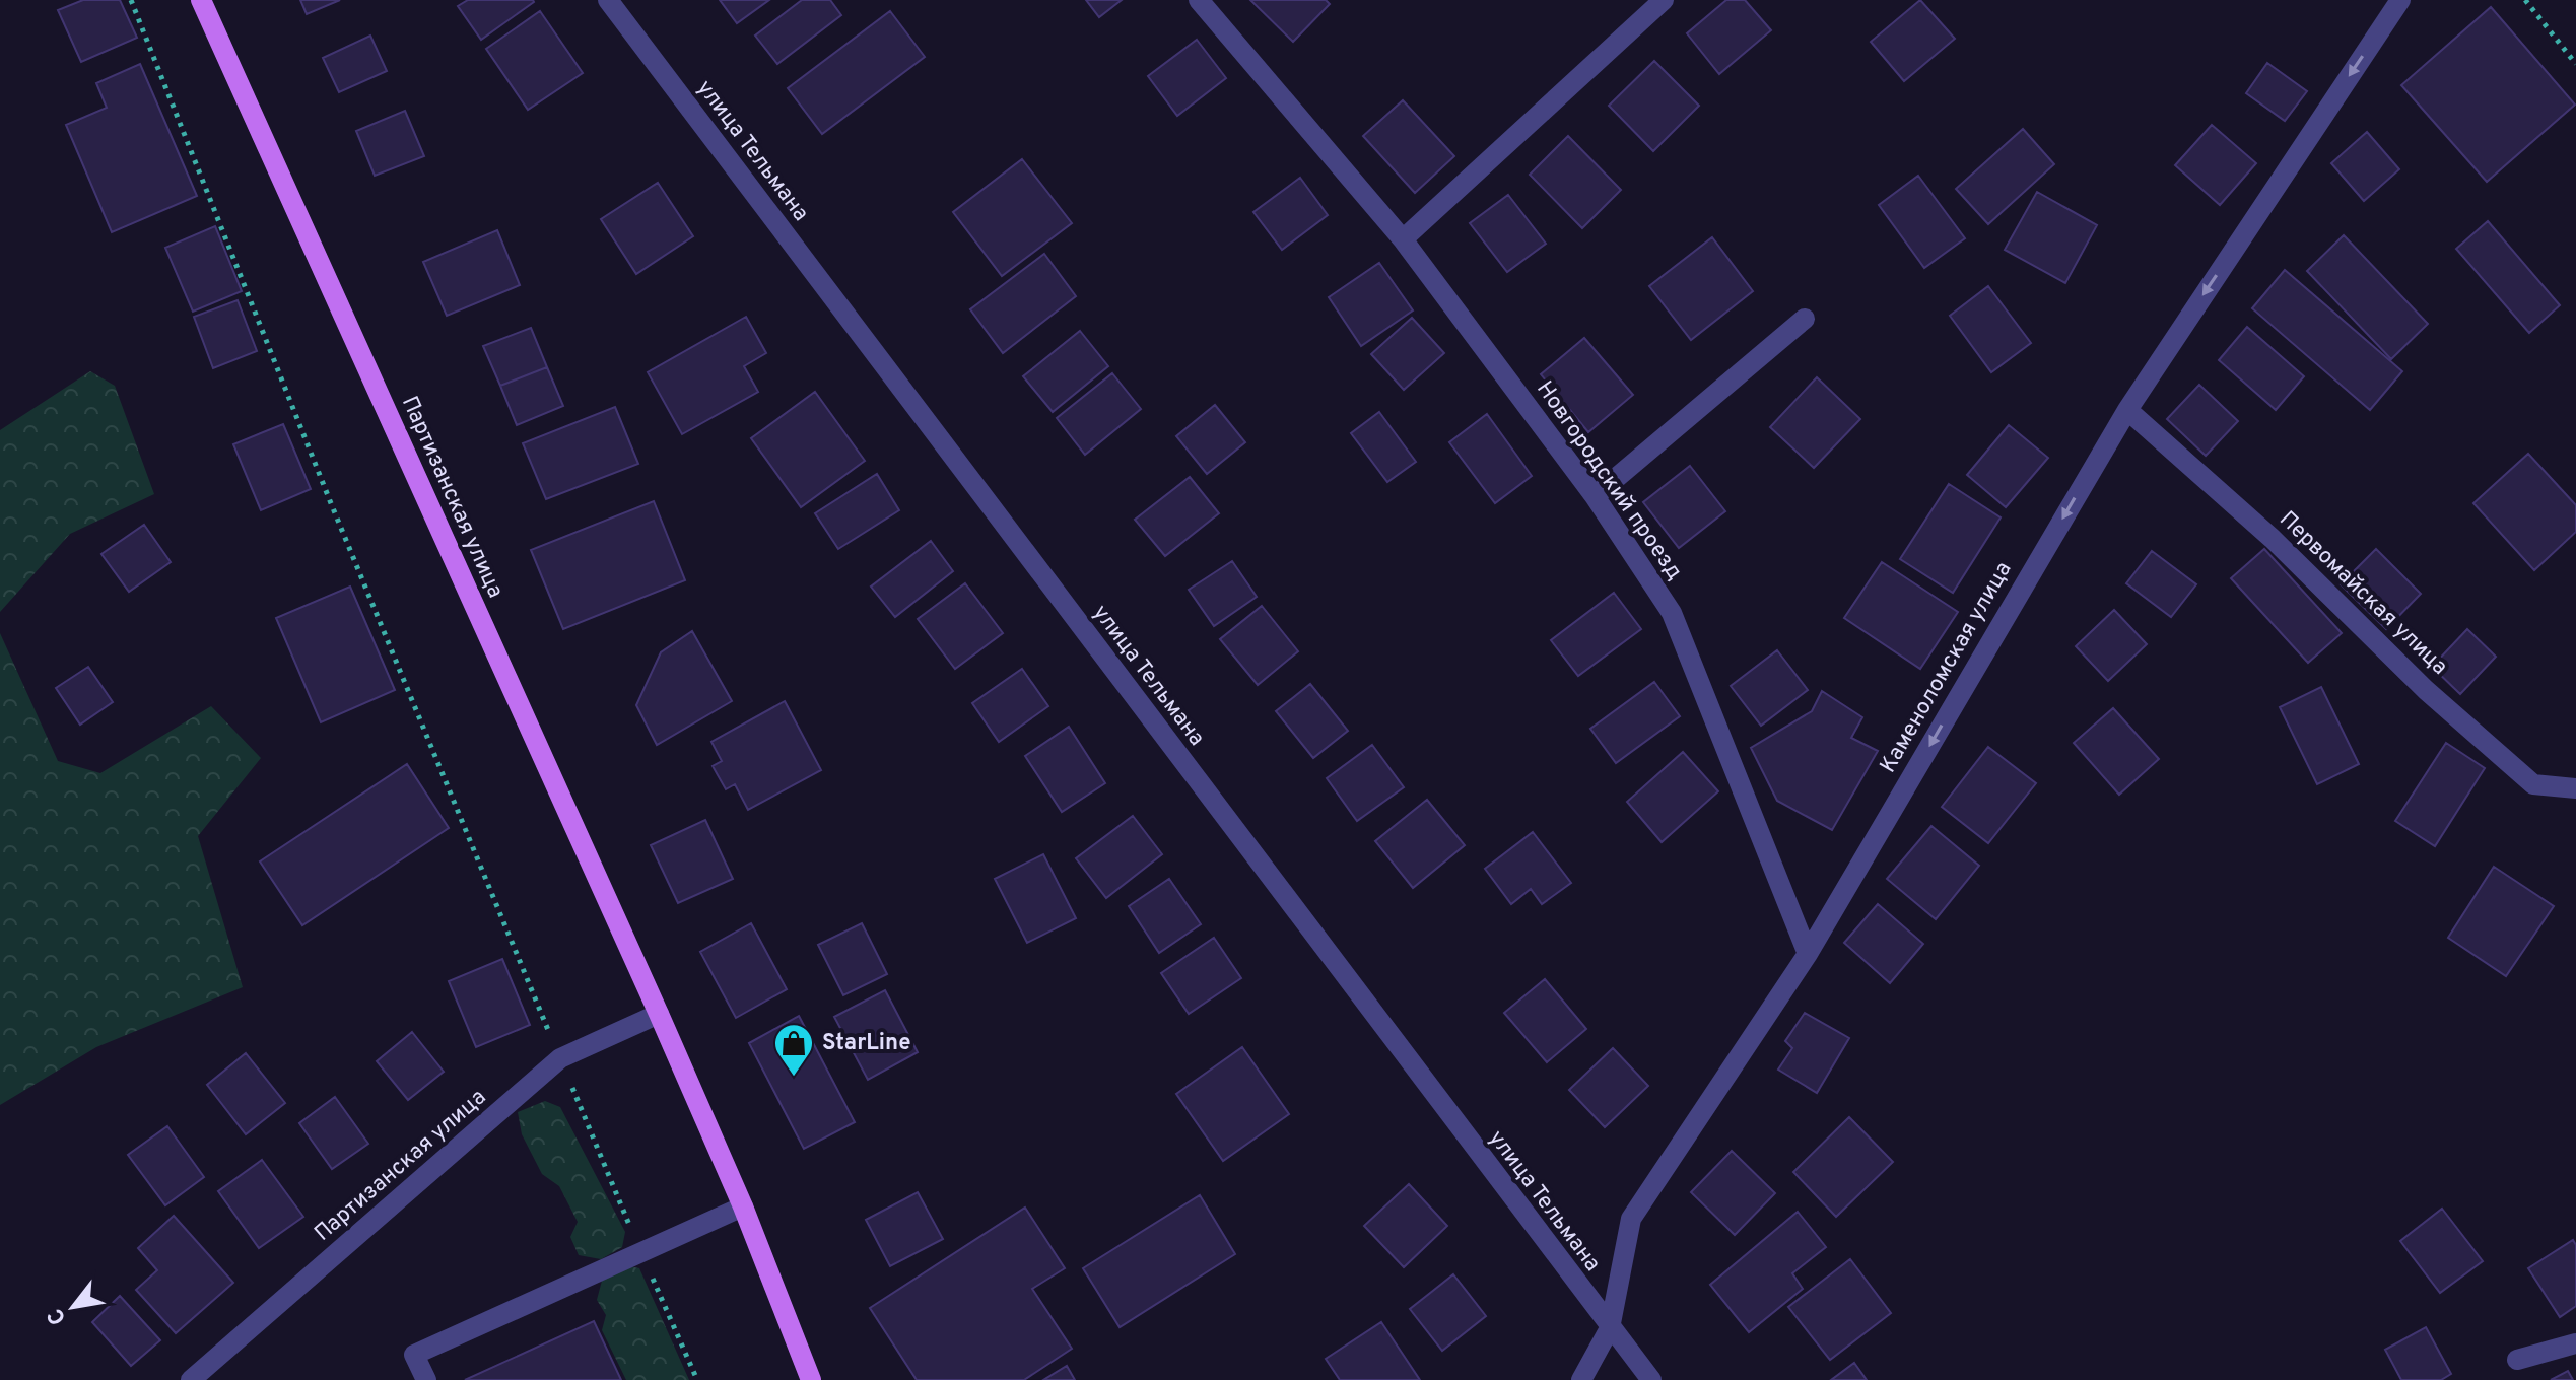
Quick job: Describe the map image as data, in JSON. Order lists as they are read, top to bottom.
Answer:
{
  "streets": {
    "main road": ["Партизанская улица"],
    "street": [
      "улица Тельмана",
      "Новгородский проезд",
      "Первомайская улица",
      "Каменоломская улица"
    ]
  },
  "crossings": [
    ["улица Тельмана", "Каменоломская улица"],
    ["Новгородский проезд", "Каменоломская улица"],
    ["Первомайская улица", "Каменоломская улица"]
  ],
  "one_way": ["Каменоломская улица"],
  "places": {
    "shop": ["StarLine"]
  },
  "north": "bottom left"
}
